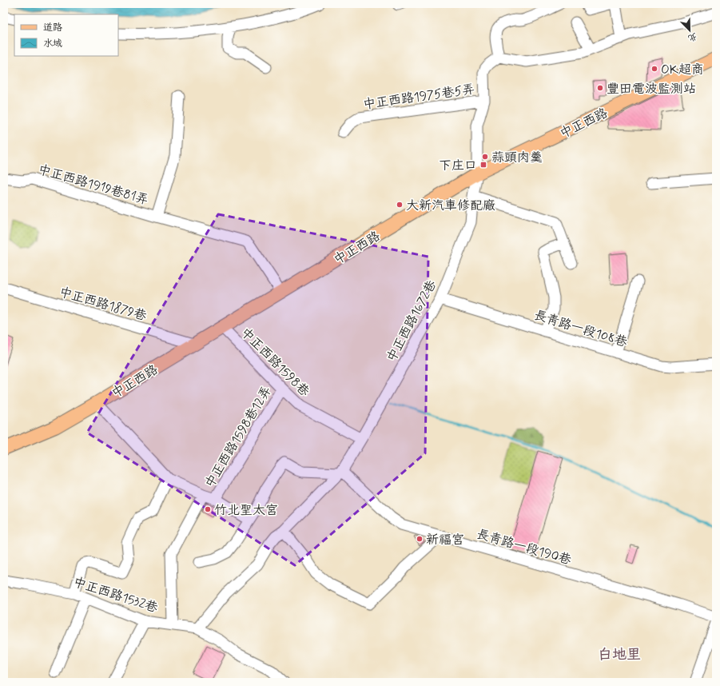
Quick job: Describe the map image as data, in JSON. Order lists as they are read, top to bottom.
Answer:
{
  "streets": {
    "main road": ["中正西路"],
    "street": [
      "中正西路1975巷5弄",
      "中正西路1919巷81弄",
      "中正西路1879巷",
      "中正西路1672巷",
      "長青路一段108巷",
      "中正西路1598巷",
      "中正西路1598巷12弄",
      "長青路一段190巷",
      "中正西路1532巷"
    ]
  },
  "crossings": [
    ["中正西路1975巷5弄", "中正西路1672巷"],
    ["中正西路", "中正西路1919巷81弄"],
    ["中正西路", "中正西路1879巷"],
    ["中正西路", "中正西路1672巷"],
    ["中正西路", "中正西路1598巷"],
    ["中正西路1672巷", "長青路一段108巷"],
    ["中正西路1672巷", "中正西路1598巷"],
    ["中正西路1672巷", "長青路一段190巷"],
    ["中正西路1598巷", "中正西路1598巷12弄"]
  ],
  "districts": ["白地里"],
  "places": {
    "other": [
      "OK超商",
      "豐田電波監測站",
      "蒜頭肉羹",
      "大新汽車修配廠",
      "竹北聖太宮",
      "新福宮"
    ],
    "transit": ["下庄口"]
  },
  "legend": ["道路", "水域"],
  "north": "bottom right"
}
